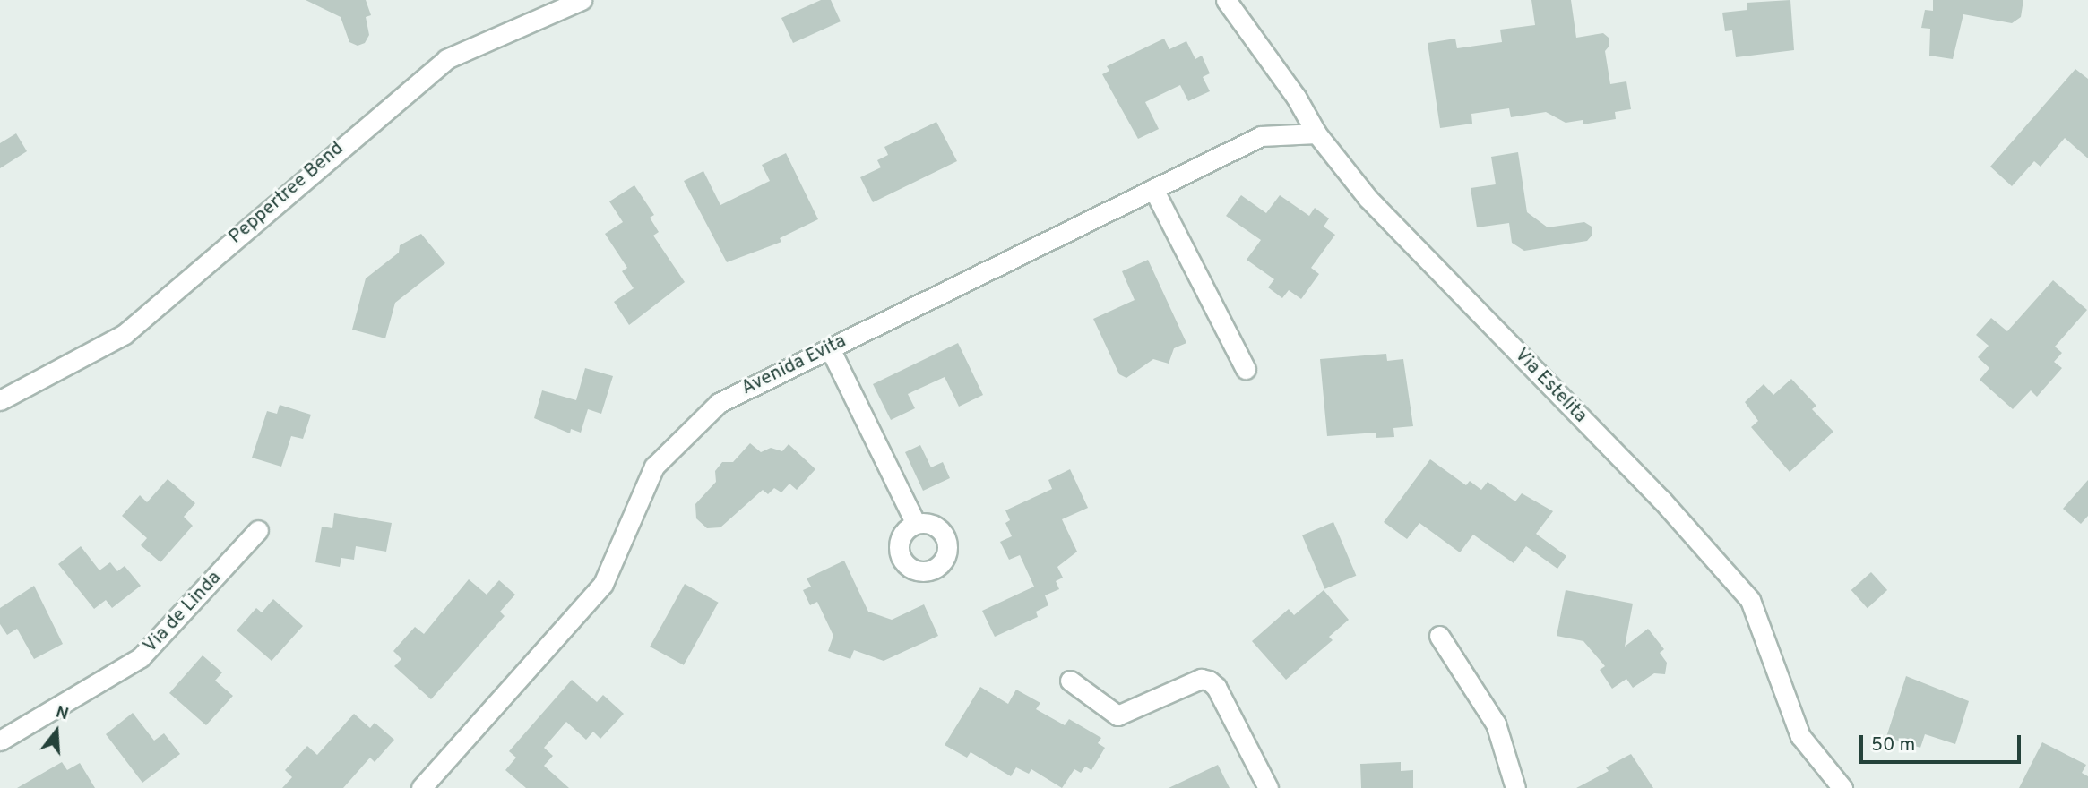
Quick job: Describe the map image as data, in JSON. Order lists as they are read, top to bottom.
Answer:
{
  "streets": {
    "street": [
      "Peppertree Bend",
      "Avenida Evita",
      "Via Estelita",
      "Via de Linda"
    ]
  },
  "crossings": [
    ["Avenida Evita", "Via Estelita"]
  ],
  "scale_bar": "50 m",
  "north": "top"
}
